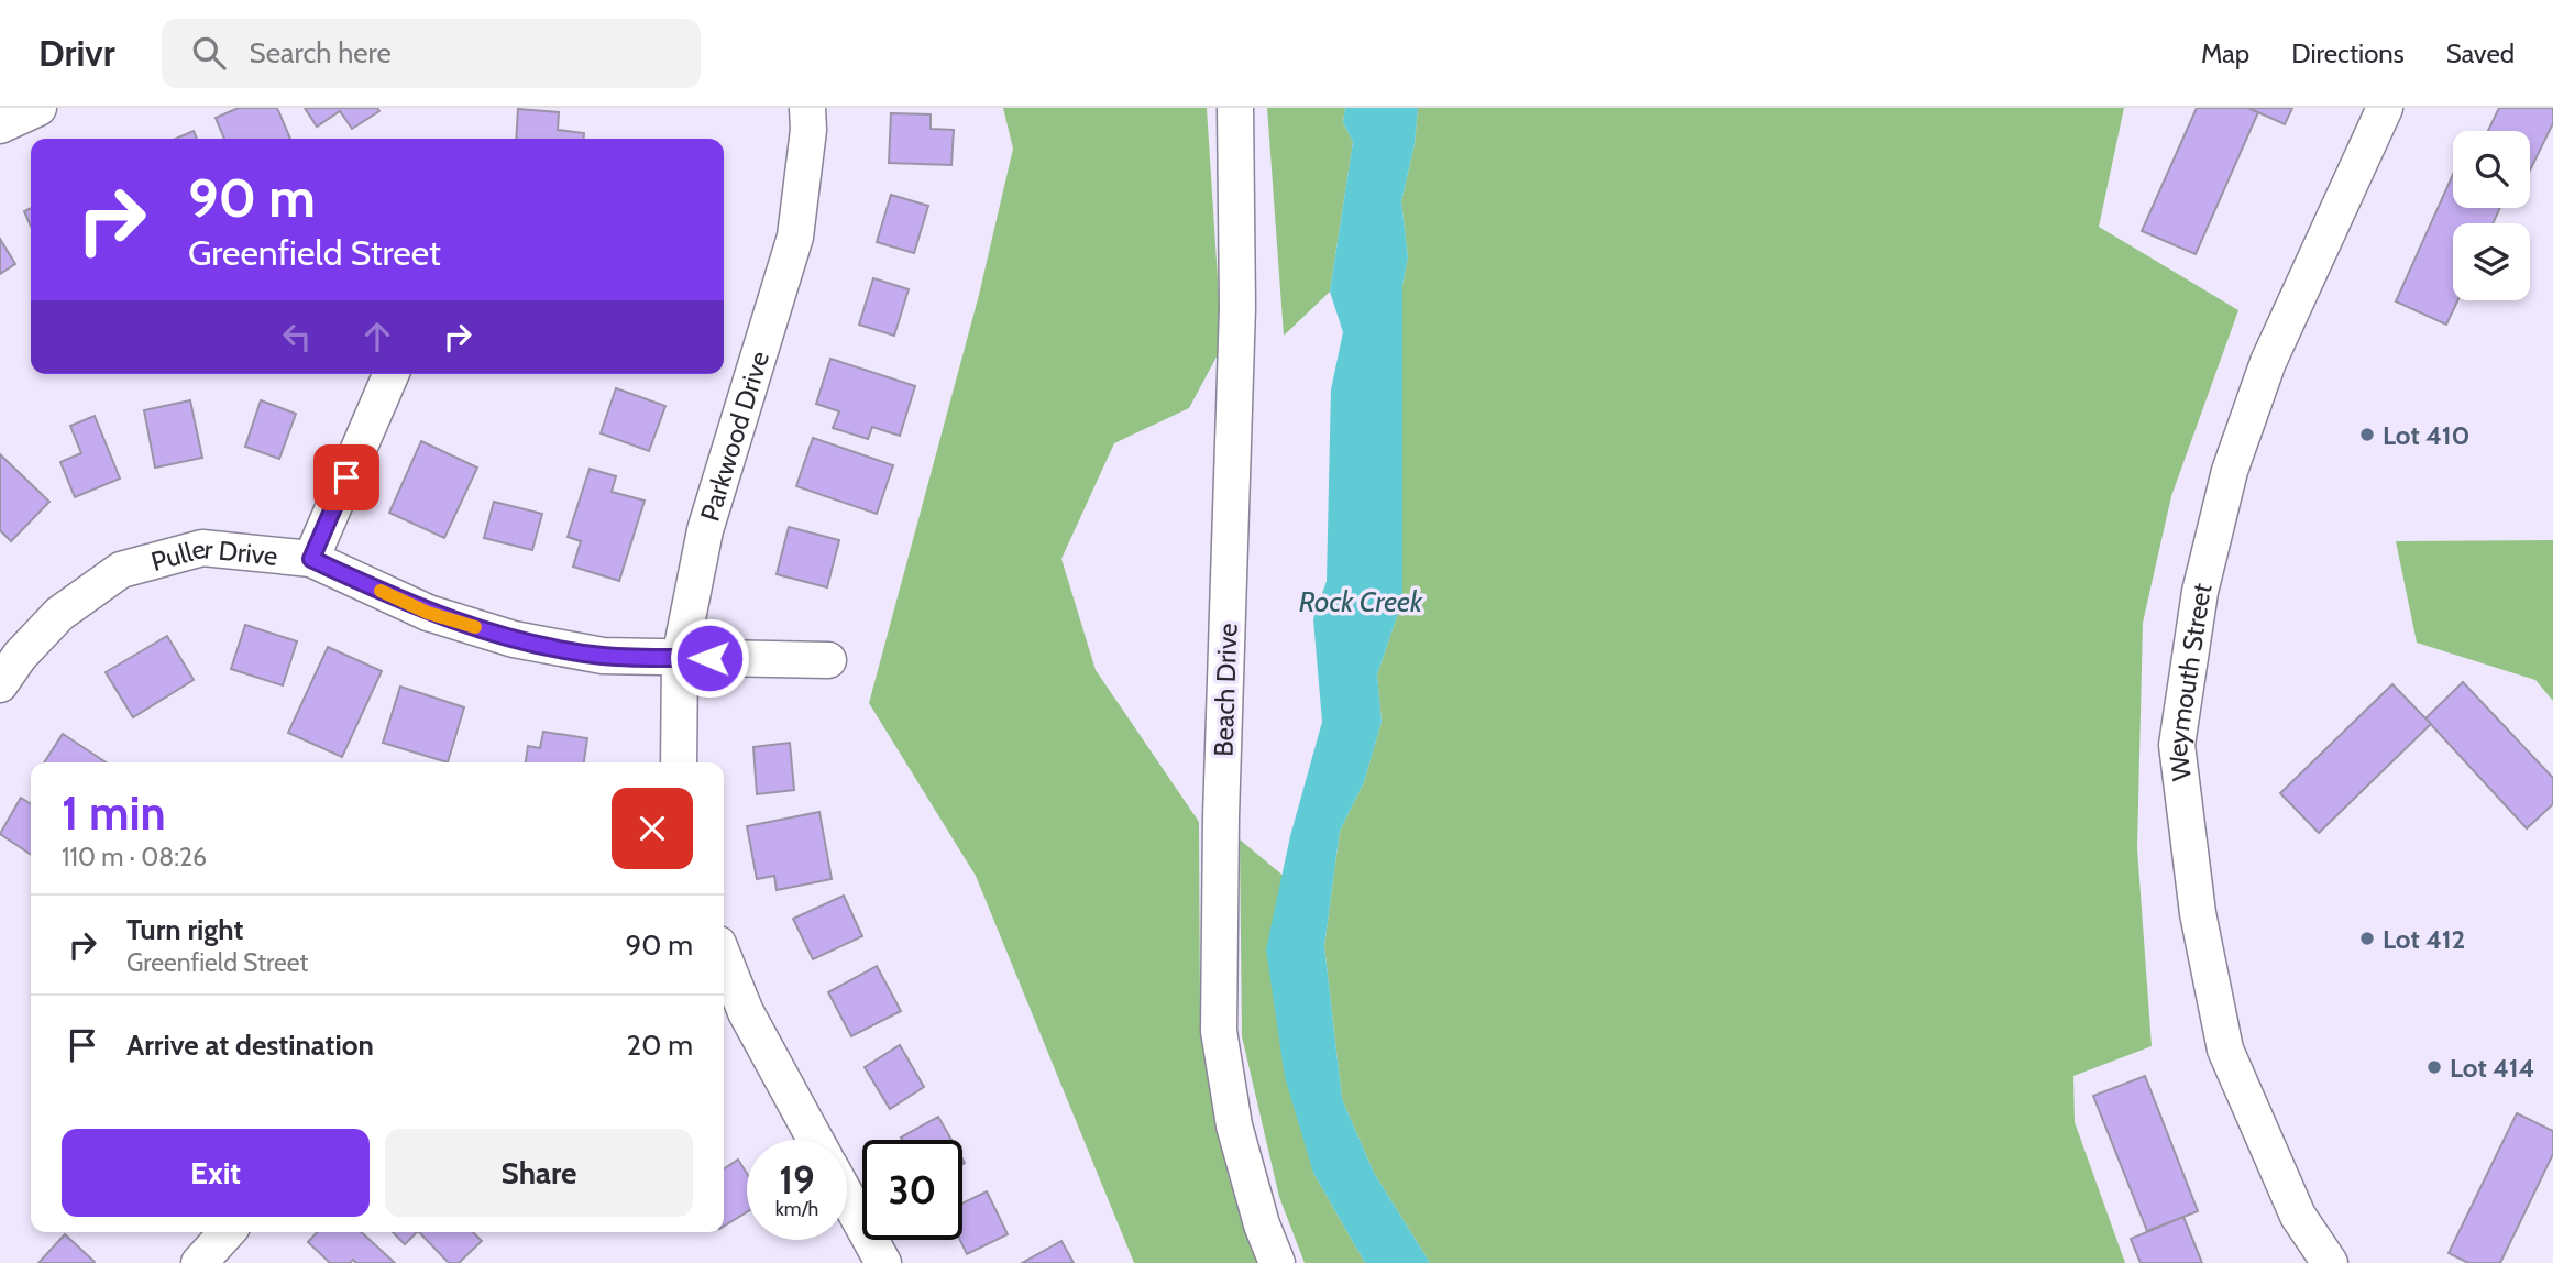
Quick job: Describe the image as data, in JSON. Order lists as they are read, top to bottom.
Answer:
{
  "streets": {
    "street": [
      "Parkwood Drive",
      "Puller Drive",
      "Weymouth Street",
      "Beach Drive"
    ]
  },
  "crossings": [
    ["Parkwood Drive", "Puller Drive"]
  ],
  "water": ["Rock Creek"],
  "places": ["Lot 410", "Lot 412", "Lot 414"],
  "page": {
    "header": "Drivr",
    "search": "Search here",
    "nav": ["Map", "Directions", "Saved"],
    "turn": ["90 m", "Greenfield Street"],
    "heading": ["1 min", "110 m · 08:26"],
    "list": [
      {
        "name": "Turn right",
        "note": "Greenfield Street",
        "value": "90 m"
      },
      {
        "name": "Arrive at destination",
        "value": "20 m"
      }
    ],
    "buttons": ["Exit", "Share"],
    "speed": "19 km/h",
    "limit": "30"
  }
}
